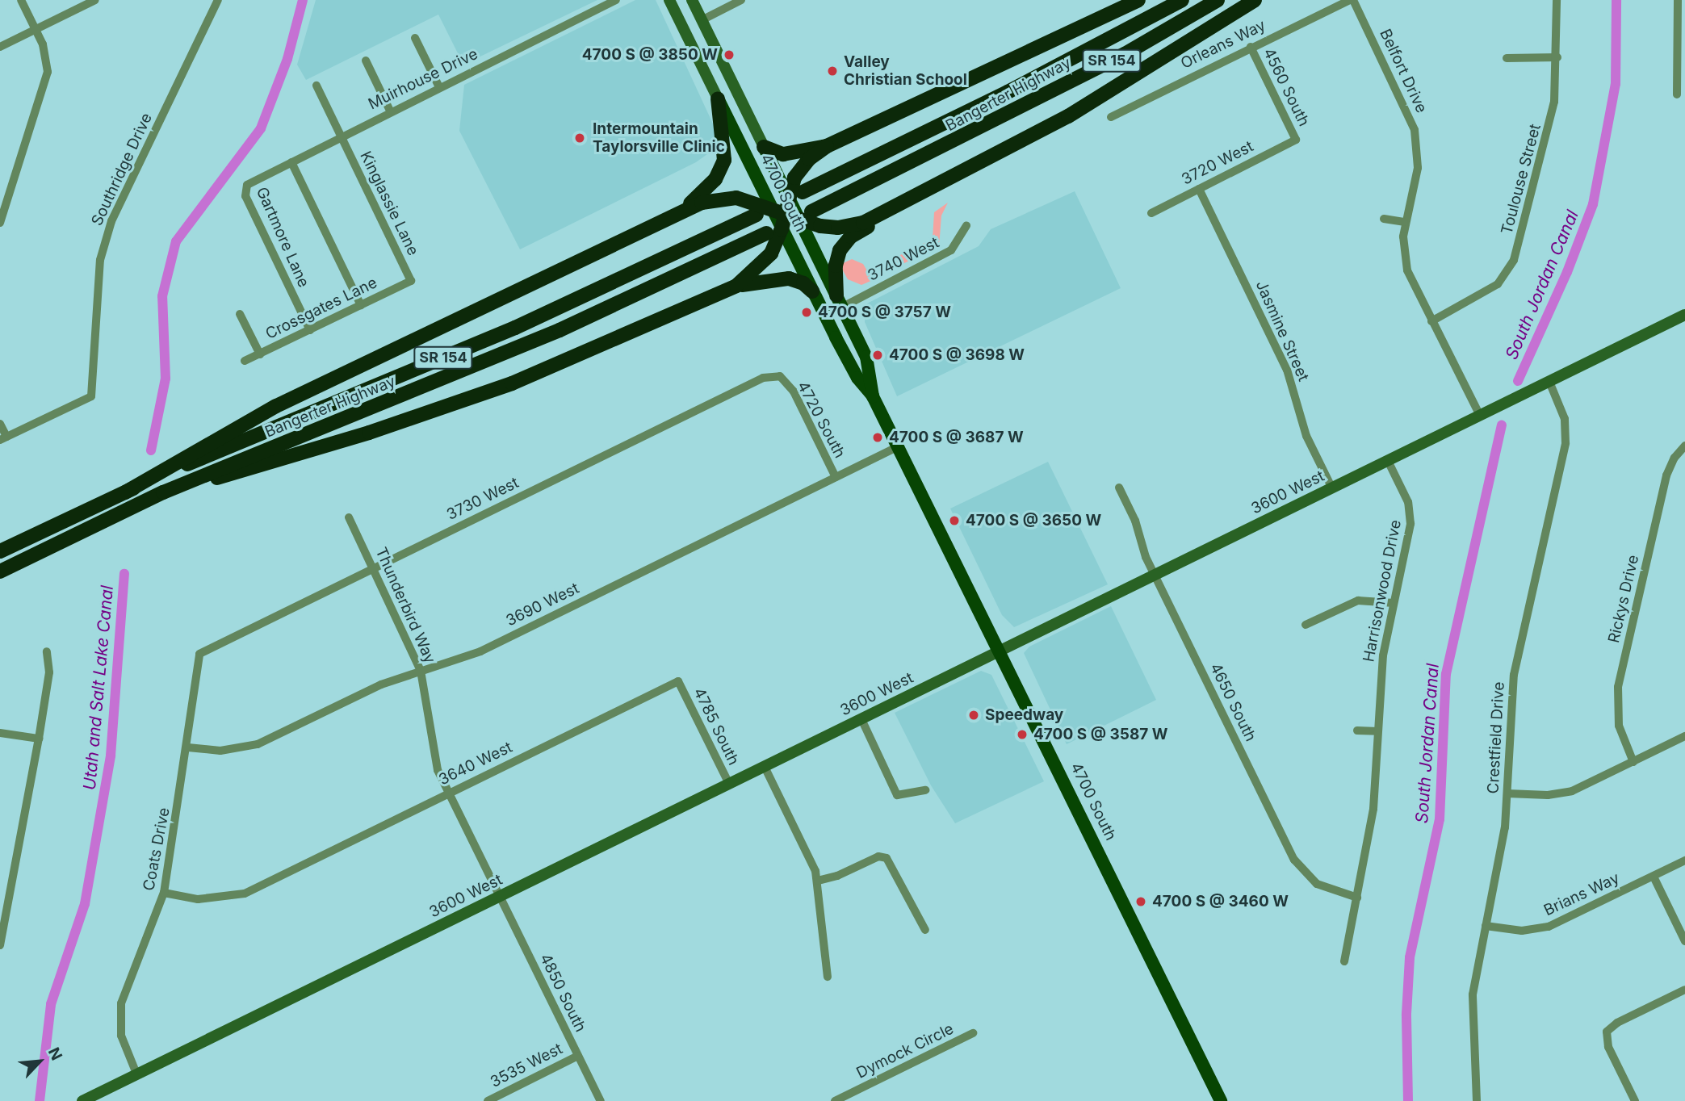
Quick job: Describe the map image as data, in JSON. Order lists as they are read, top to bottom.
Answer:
{
  "streets": {
    "highway": ["SR 154", "Bangerter Highway"],
    "main road": ["4700 South"],
    "street": [
      "Orleans Way",
      "Belfort Drive",
      "Muirhouse Drive",
      "4560 South",
      "3720 West",
      "Southridge Drive",
      "Toulouse Street",
      "Kinglassie Lane",
      "Gartmore Lane",
      "3740 West",
      "Crossgates Lane",
      "Jasmine Street",
      "4720 South",
      "3600 West",
      "3730 West",
      "Harrisonwood Drive",
      "Rickys Drive",
      "3690 West",
      "Thunderbird Way",
      "4650 South",
      "4785 South",
      "Crestfield Drive",
      "3640 West",
      "Coats Drive",
      "Brians Way",
      "4850 South",
      "Dymock Circle",
      "3535 West"
    ]
  },
  "crossings": [
    ["Orleans Way", "Belfort Drive"],
    ["Orleans Way", "4560 South"],
    ["Belfort Drive", "Toulouse Street"],
    ["Belfort Drive", "3600 West"],
    ["Muirhouse Drive", "Kinglassie Lane"],
    ["Muirhouse Drive", "Gartmore Lane"],
    ["4560 South", "3720 West"],
    ["Bangerter Highway", "4700 South"],
    ["3720 West", "Jasmine Street"],
    ["4700 South", "3740 West"],
    ["4700 South", "3600 West"],
    ["4700 South", "3690 West"],
    ["Kinglassie Lane", "Crossgates Lane"],
    ["Gartmore Lane", "Crossgates Lane"],
    ["Jasmine Street", "3600 West"],
    ["4720 South", "3730 West"],
    ["4720 South", "3690 West"],
    ["3600 West", "Harrisonwood Drive"],
    ["3600 West", "Thunderbird Way"],
    ["3600 West", "4650 South"],
    ["3600 West", "4785 South"],
    ["3600 West", "Crestfield Drive"],
    ["3600 West", "Coats Drive"],
    ["3600 West", "4850 South"],
    ["3730 West", "Thunderbird Way"],
    ["3730 West", "Coats Drive"],
    ["Harrisonwood Drive", "4650 South"],
    ["3690 West", "Thunderbird Way"],
    ["3690 West", "Coats Drive"],
    ["Thunderbird Way", "3640 West"],
    ["Thunderbird Way", "4850 South"],
    ["4785 South", "3640 West"],
    ["Crestfield Drive", "Brians Way"],
    ["3640 West", "Coats Drive"],
    ["4850 South", "3535 West"]
  ],
  "water": ["South Jordan Canal", "Utah and Salt Lake Canal"],
  "places": [
    "4700 S @ 3850 W",
    "Valley Christian School",
    "Intermountain Taylorsville Clinic",
    "4700 S @ 3757 W",
    "4700 S @ 3698 W",
    "4700 S @ 3687 W",
    "4700 S @ 3650 W",
    "Speedway",
    "4700 S @ 3587 W",
    "4700 S @ 3460 W"
  ],
  "north": "top right"
}
